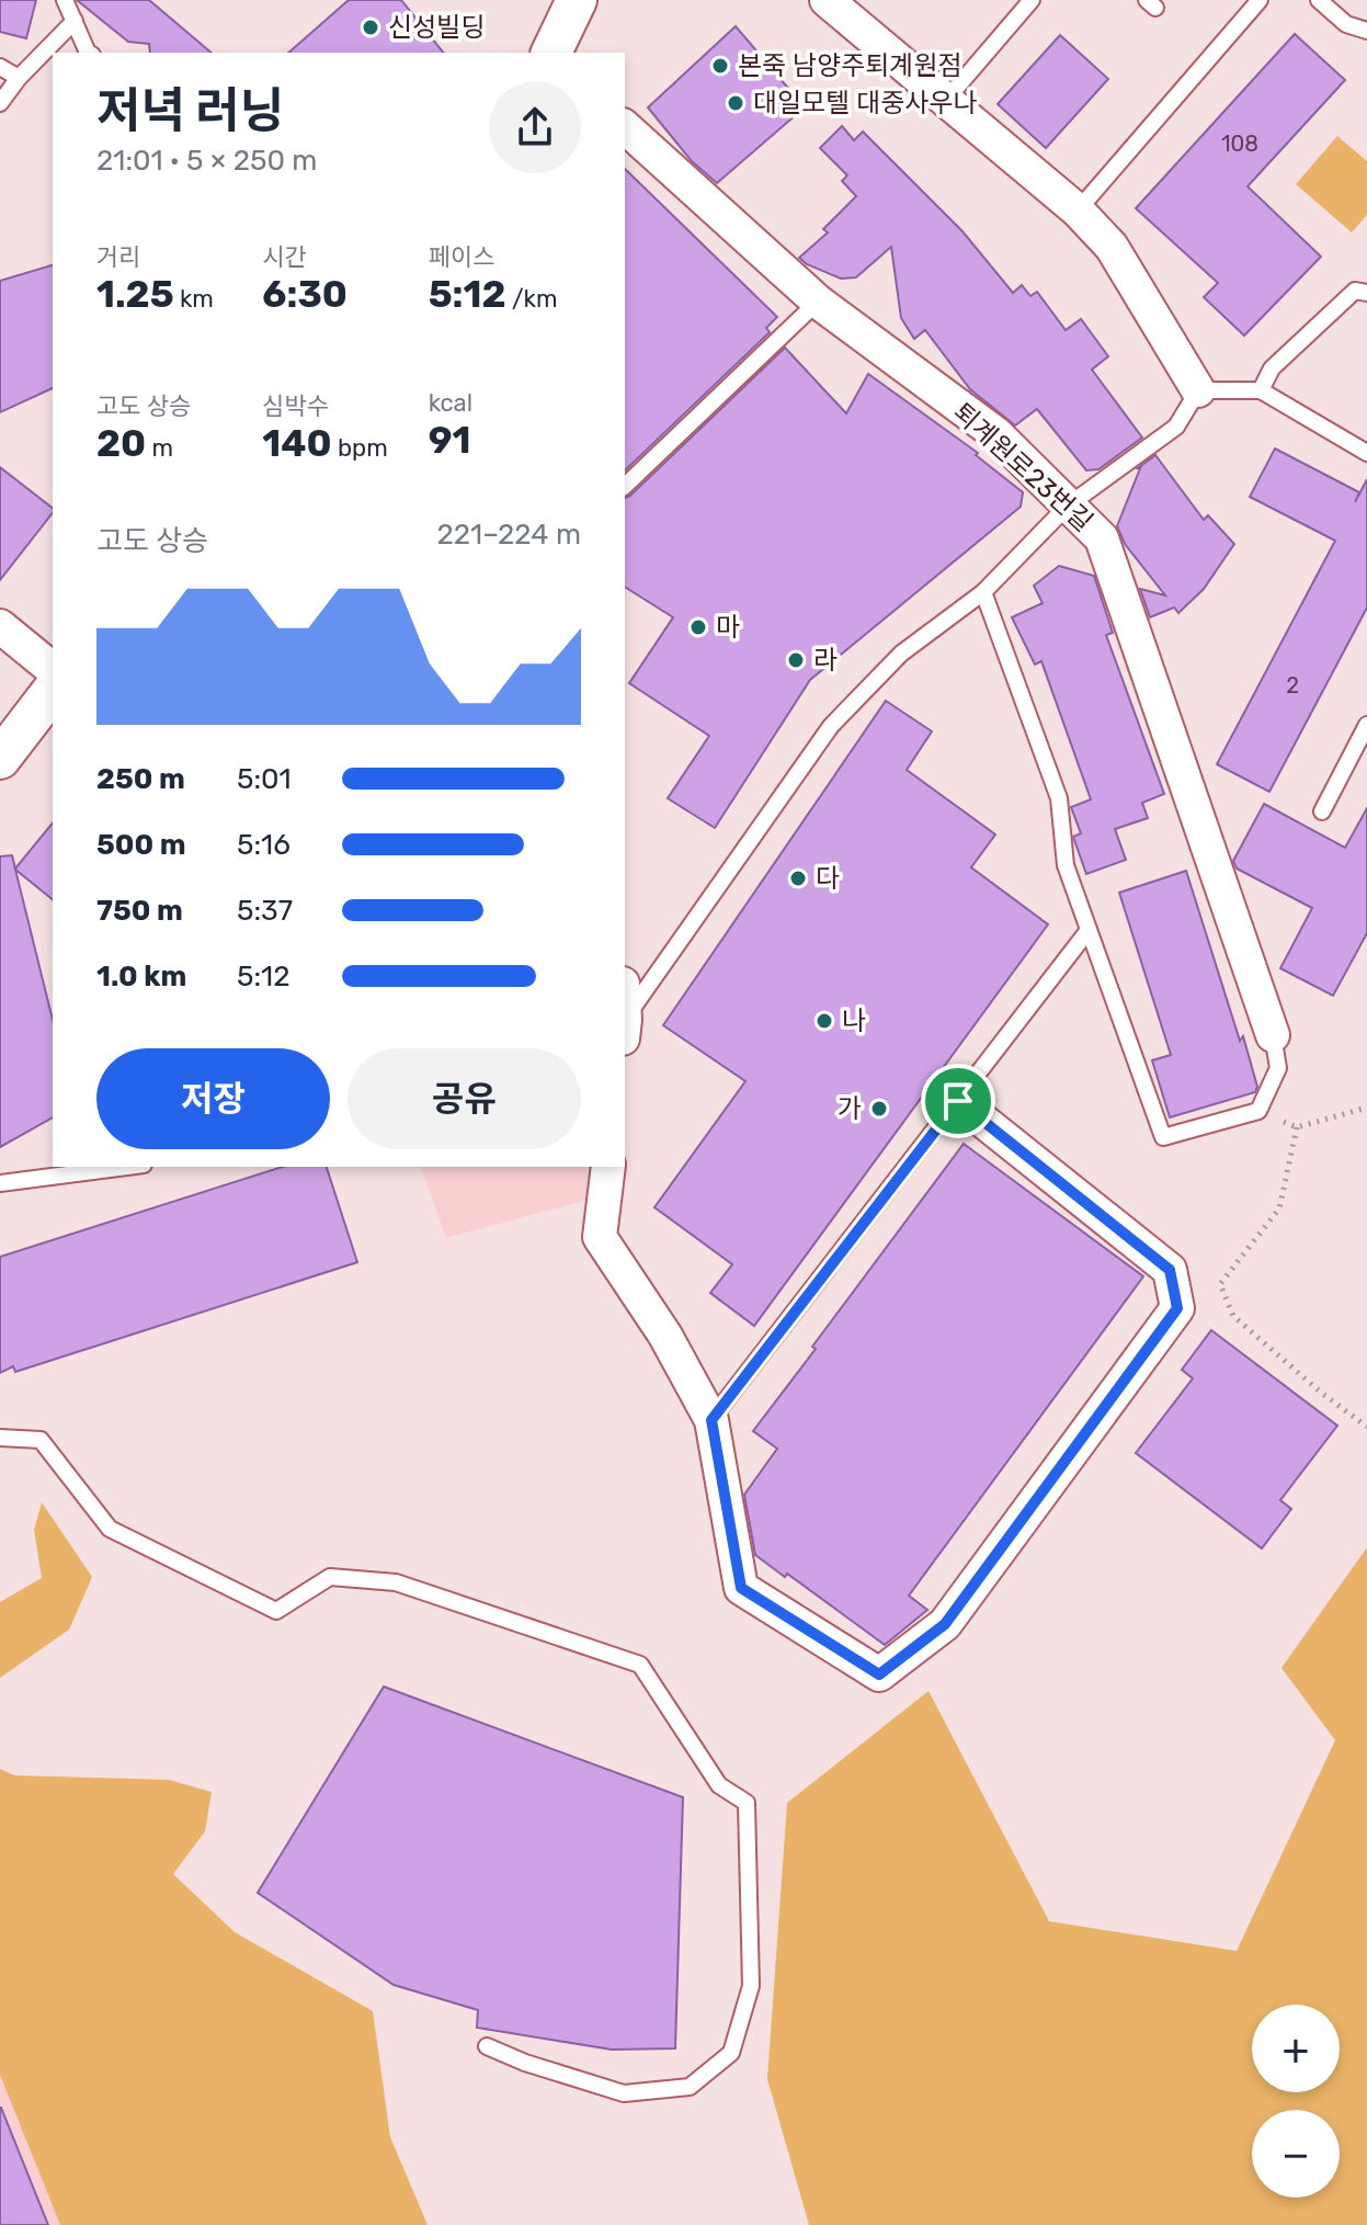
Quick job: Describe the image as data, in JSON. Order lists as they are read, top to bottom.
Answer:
{
  "streets": {
    "street": ["퇴계원로23번길"]
  },
  "places": [
    "신성빌딩",
    "본죽 남양주퇴계원점",
    "대일모텔 대중사우나",
    "마",
    "라",
    "다",
    "나",
    "가"
  ],
  "house_numbers": ["108", "2"],
  "page": {
    "heading": ["저녁 러닝", "21:01 · 5 × 250 m"],
    "stats": [
      ["거리", "1.25 km"],
      ["시간", "6:30"],
      ["페이스", "5:12 /km"],
      ["고도 상승", "20 m"],
      ["심박수", "140 bpm"],
      ["kcal", "91"]
    ],
    "chart": ["고도 상승", "221–224 m"],
    "list": [
      {
        "name": "250 m",
        "note": "5:01"
      },
      {
        "name": "500 m",
        "note": "5:16"
      },
      {
        "name": "750 m",
        "note": "5:37"
      },
      {
        "name": "1.0 km",
        "note": "5:12"
      }
    ],
    "buttons": ["저장", "공유"],
    "map_buttons": ["+", "−"]
  }
}
